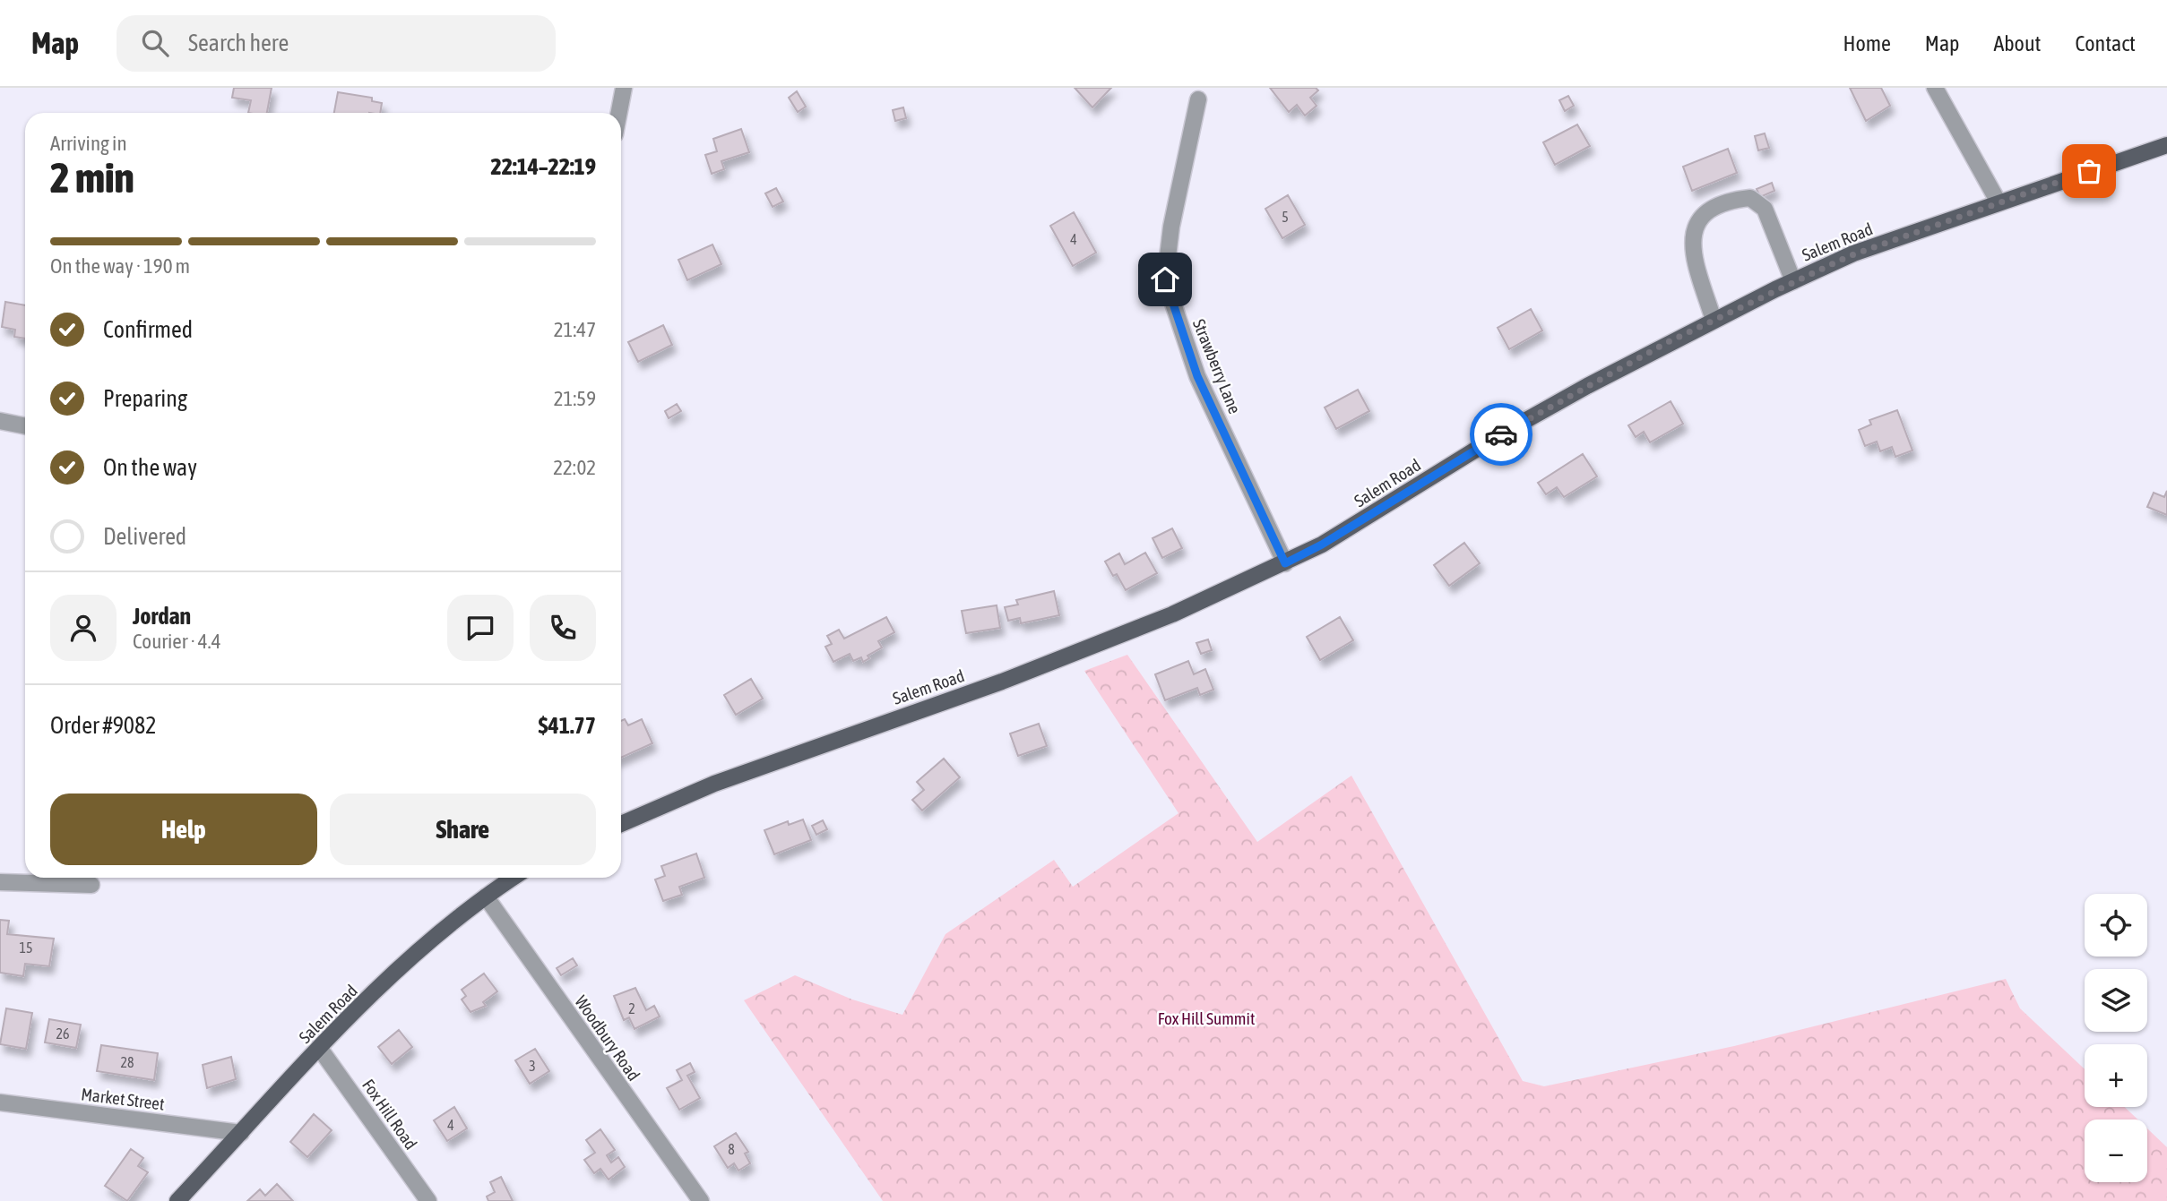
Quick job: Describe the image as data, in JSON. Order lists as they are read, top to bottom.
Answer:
{
  "streets": {
    "main road": ["Salem Road"],
    "street": [
      "Strawberry Lane",
      "Woodbury Road",
      "Market Street",
      "Fox Hill Road"
    ]
  },
  "crossings": [
    ["Salem Road", "Strawberry Lane"],
    ["Salem Road", "Woodbury Road"],
    ["Salem Road", "Market Street"],
    ["Salem Road", "Fox Hill Road"]
  ],
  "parks": ["Fox Hill Summit"],
  "house_numbers": [
    "5",
    "4",
    "15",
    "2",
    "26",
    "28",
    "3",
    "4",
    "8"
  ],
  "page": {
    "header": "Map",
    "search": "Search here",
    "nav": [
      "Home",
      "Map",
      "About",
      "Contact"
    ],
    "heading": ["2 min", "Arriving in", "22:14–22:19"],
    "panel": [
      "Jordan",
      "Courier · 4.4",
      "Order #9082",
      "$41.77"
    ],
    "bar": "On the way · 190 m",
    "list": [
      ["Confirmed", "21:47"],
      ["Preparing", "21:59"],
      ["On the way", "22:02"],
      "Delivered"
    ],
    "buttons": ["Help", "Share"],
    "map_buttons": ["+", "−"]
  }
}
